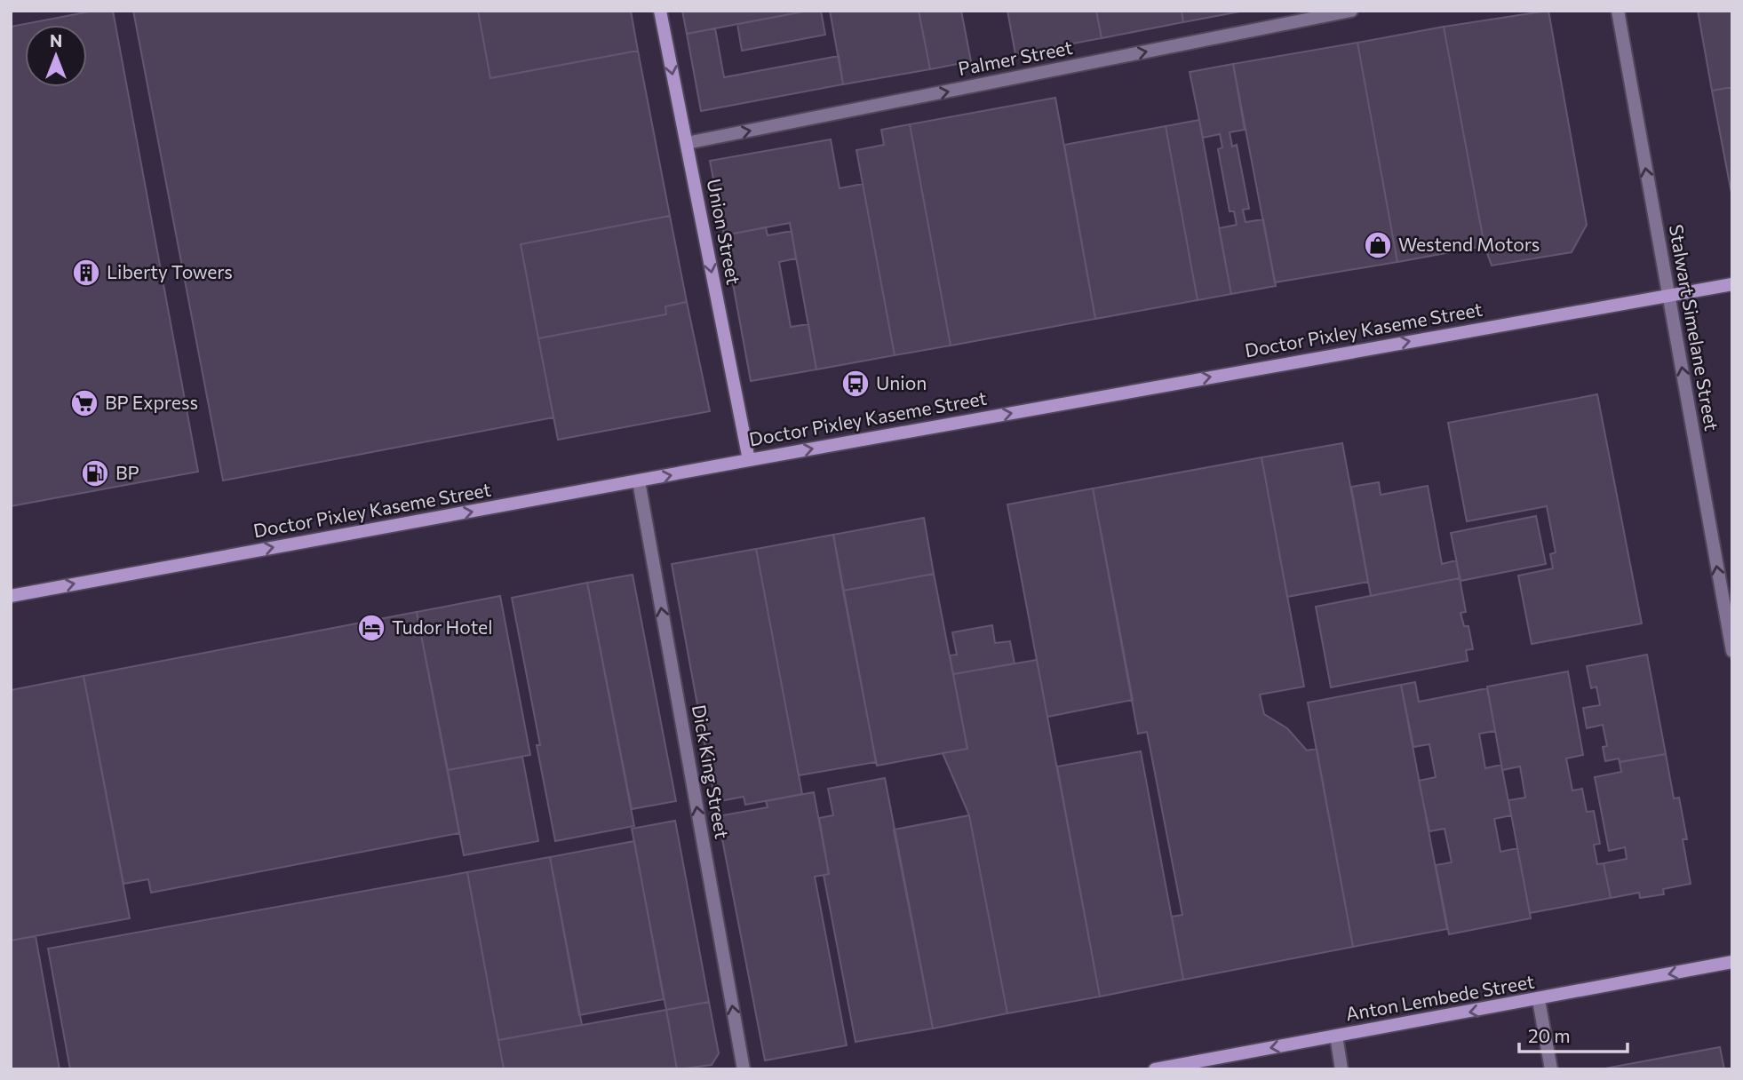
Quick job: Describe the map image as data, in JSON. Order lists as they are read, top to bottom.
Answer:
{
  "streets": {
    "main road": ["Union Street", "Doctor Pixley Kaseme Street", "Anton Lembede Street"],
    "street": ["Palmer Street", "Stalwart Simelane Street", "Dick King Street"]
  },
  "crossings": [
    ["Palmer Street", "Union Street"],
    ["Union Street", "Doctor Pixley Kaseme Street"],
    ["Stalwart Simelane Street", "Doctor Pixley Kaseme Street"],
    ["Doctor Pixley Kaseme Street", "Dick King Street"]
  ],
  "one_way": [
    "Palmer Street",
    "Union Street",
    "Stalwart Simelane Street",
    "Doctor Pixley Kaseme Street",
    "Dick King Street",
    "Anton Lembede Street"
  ],
  "places": {
    "shop": ["Westend Motors"],
    "building": ["Liberty Towers"],
    "bus stop": ["Union"],
    "supermarket": ["BP Express"],
    "fuel station": ["BP"],
    "hotel": ["Tudor Hotel"]
  },
  "scale_bar": "20 m",
  "north": "top"
}
